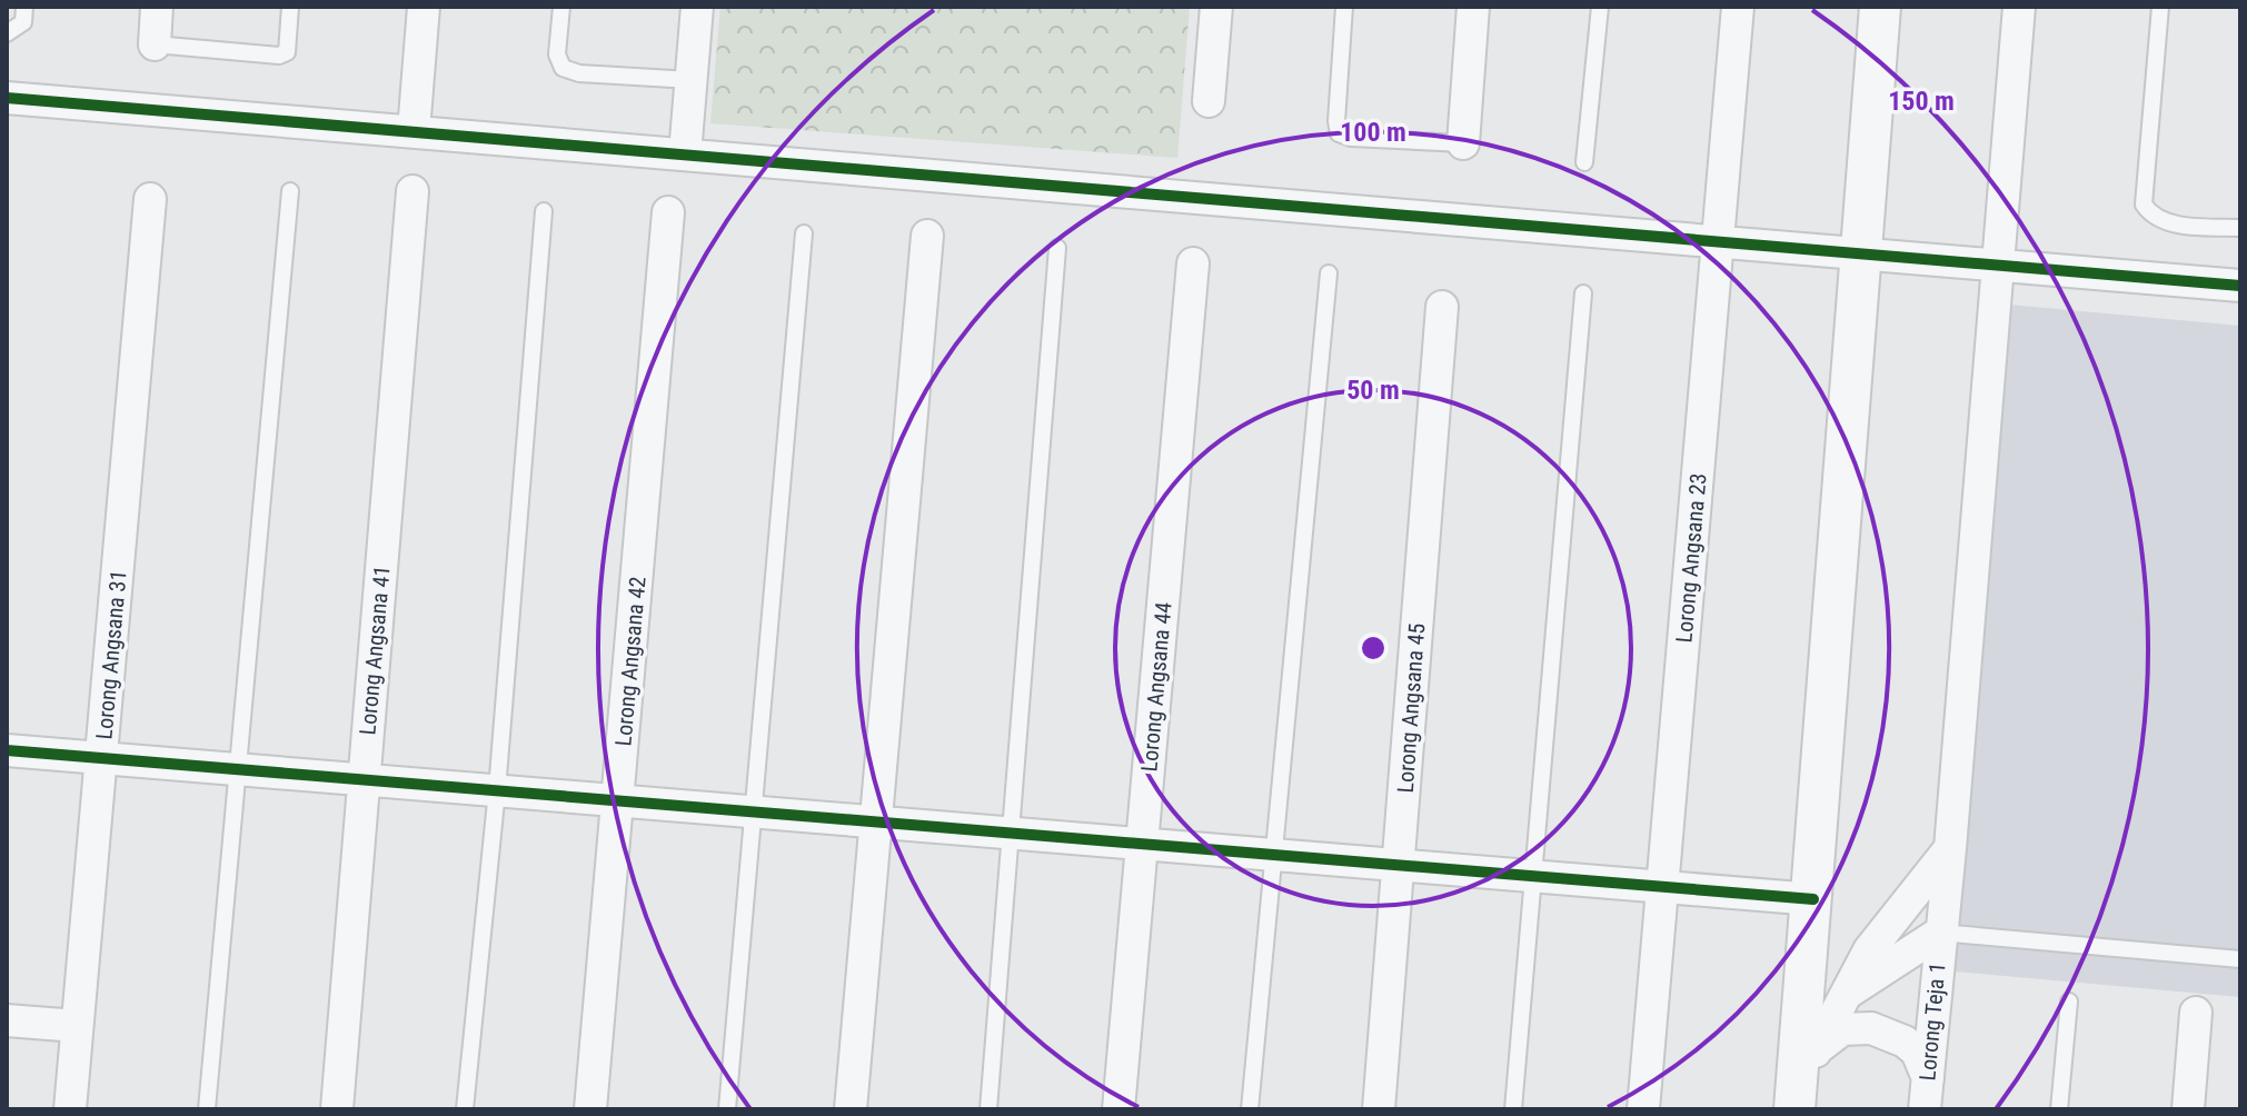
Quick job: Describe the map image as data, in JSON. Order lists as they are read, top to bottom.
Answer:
{
  "streets": {
    "street": [
      "Lorong Angsana 23",
      "Lorong Angsana 41",
      "Lorong Angsana 31",
      "Lorong Angsana 42",
      "Lorong Angsana 44",
      "Lorong Angsana 45",
      "Lorong Teja 1"
    ]
  },
  "rings": ["150 m", "100 m", "50 m"]
}
